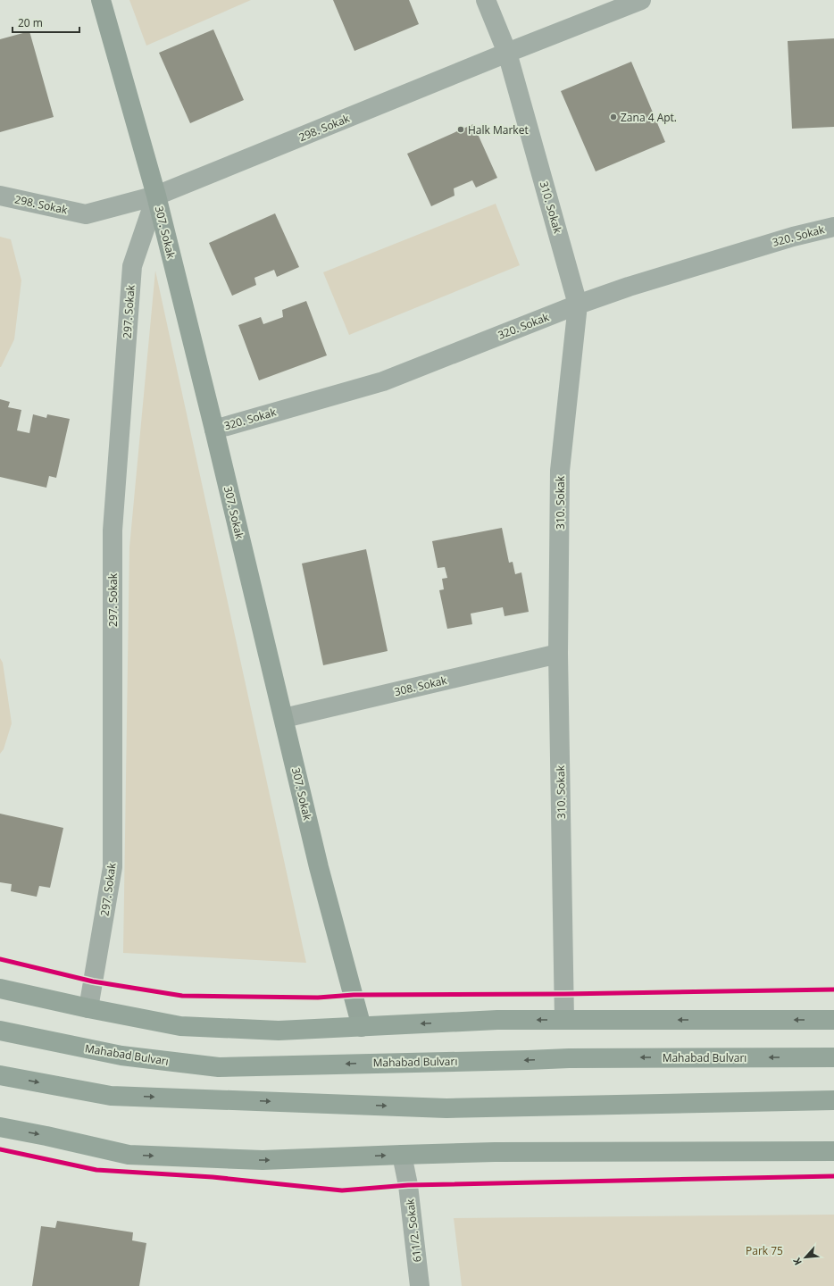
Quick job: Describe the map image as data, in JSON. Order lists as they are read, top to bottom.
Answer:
{
  "streets": {
    "main road": ["Mahabad Bulvarı"],
    "street": [
      "298. Sokak",
      "310. Sokak",
      "307. Sokak",
      "320. Sokak",
      "297. Sokak",
      "308. Sokak",
      "611/2. Sokak"
    ]
  },
  "crossings": [
    ["298. Sokak", "310. Sokak"],
    ["298. Sokak", "307. Sokak"],
    ["298. Sokak", "297. Sokak"],
    ["310. Sokak", "320. Sokak"],
    ["310. Sokak", "308. Sokak"],
    ["307. Sokak", "320. Sokak"],
    ["307. Sokak", "297. Sokak"],
    ["307. Sokak", "308. Sokak"]
  ],
  "parks": ["Park 75"],
  "places": ["Zana 4 Apt.", "Halk Market"],
  "scale_bar": "20 m",
  "north": "bottom left"
}
